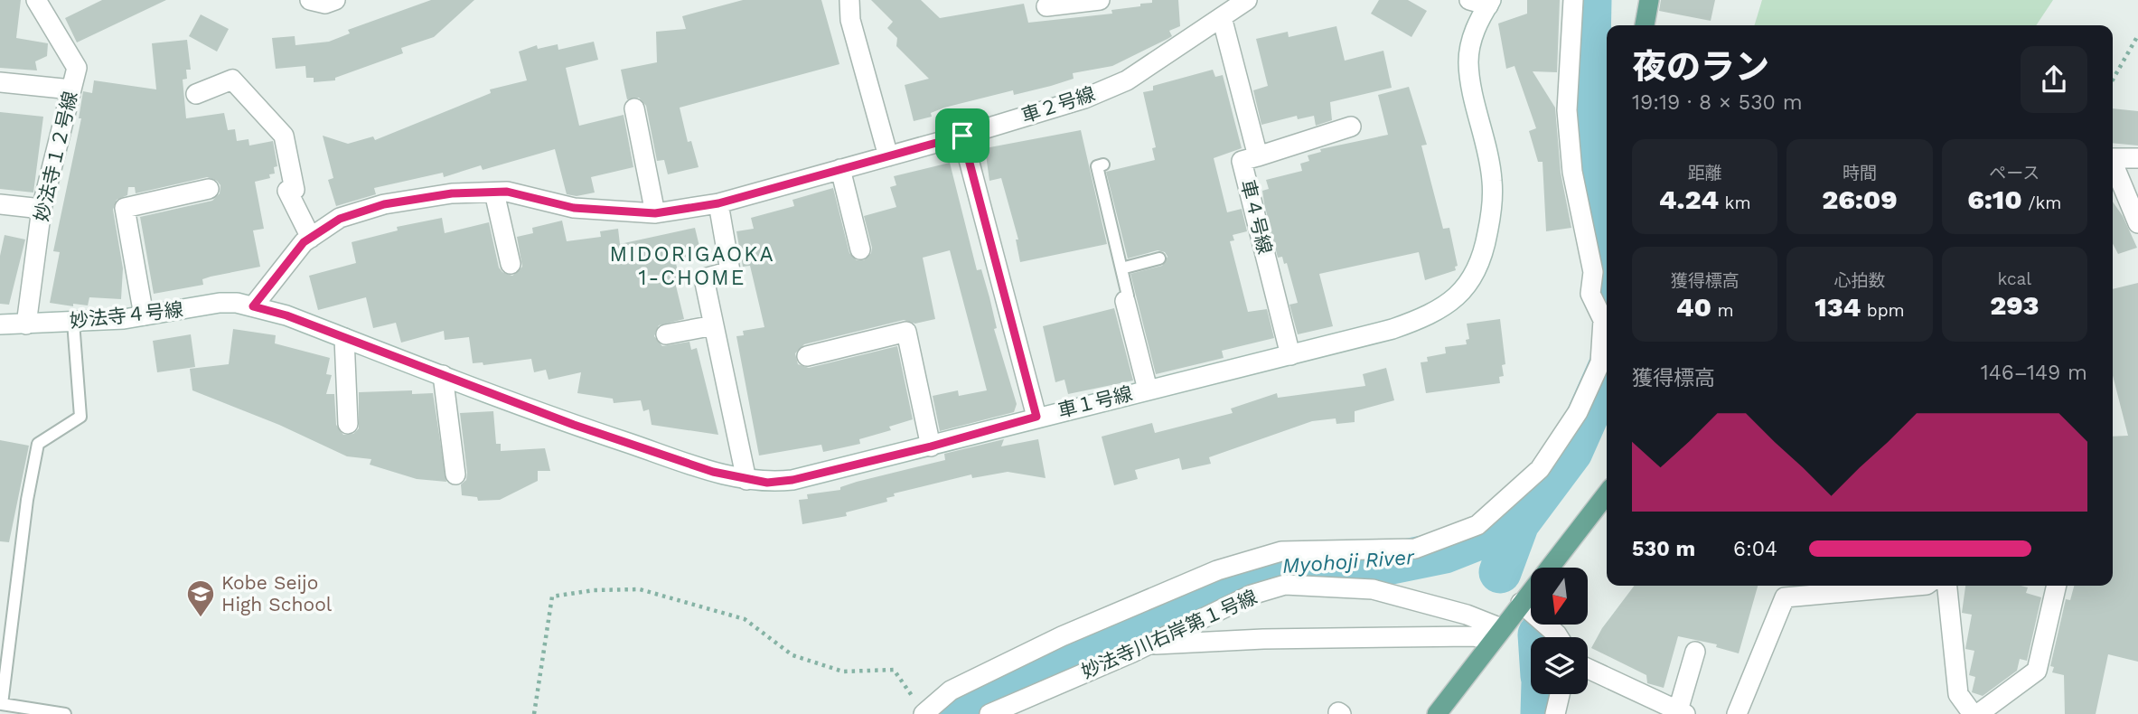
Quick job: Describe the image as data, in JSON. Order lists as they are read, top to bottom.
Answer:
{
  "streets": {
    "street": [
      "車２号線",
      "妙法寺１２号線",
      "車４号線",
      "妙法寺４号線",
      "車１号線",
      "妙法寺川右岸第１号線"
    ]
  },
  "crossings": [
    ["車２号線", "車４号線"],
    ["車２号線", "妙法寺４号線"],
    ["車２号線", "車１号線"],
    ["妙法寺１２号線", "妙法寺４号線"],
    ["車４号線", "車１号線"],
    ["妙法寺４号線", "車１号線"]
  ],
  "districts": ["MIDORIGAOKA 1-CHOME"],
  "water": ["Myohoji River"],
  "places": {
    "school or university": ["Kobe Seijo High School"]
  },
  "north": "bottom",
  "page": {
    "heading": ["夜のラン", "19:19 · 8 × 530 m"],
    "stats": [
      ["距離", "4.24 km"],
      ["時間", "26:09"],
      ["ペース", "6:10 /km"],
      ["獲得標高", "40 m"],
      ["心拍数", "134 bpm"],
      ["kcal", "293"]
    ],
    "chart": ["獲得標高", "146–149 m"],
    "list": [
      {
        "name": "530 m",
        "note": "6:04"
      }
    ]
  }
}
